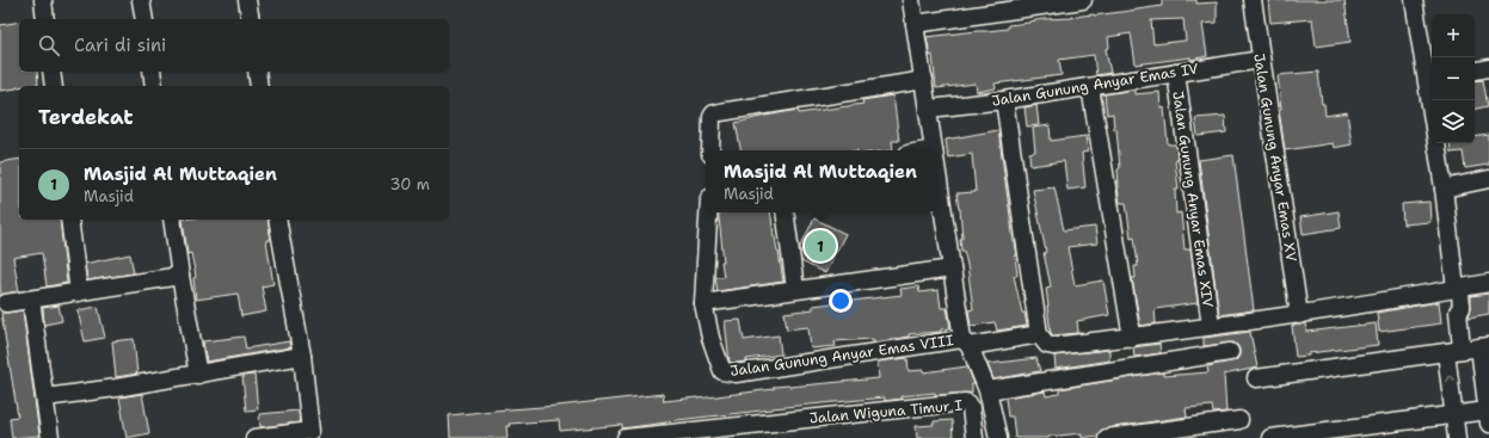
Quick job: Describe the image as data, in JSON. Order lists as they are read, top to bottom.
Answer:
{
  "streets": {
    "street": [
      "Jalan Gunung Anyar Emas IV",
      "Jalan Gunung Anyar Emas XV",
      "Jalan Gunung Anyar Emas XIV",
      "Jalan Gunung Anyar Emas VIII",
      "Jalan Wiguna Timur I"
    ]
  },
  "crossings": [
    ["Jalan Gunung Anyar Emas IV", "Jalan Gunung Anyar Emas XV"],
    ["Jalan Gunung Anyar Emas IV", "Jalan Gunung Anyar Emas XIV"]
  ],
  "page": {
    "map_buttons": ["+", "−"],
    "search": "Cari di sini",
    "heading": "Terdekat",
    "list": [
      {
        "mark": "1",
        "name": "Masjid Al Muttaqien",
        "note": "Masjid",
        "value": "30 m"
      }
    ],
    "popup": ["Masjid Al Muttaqien", "Masjid"],
    "pins": "1"
  }
}
